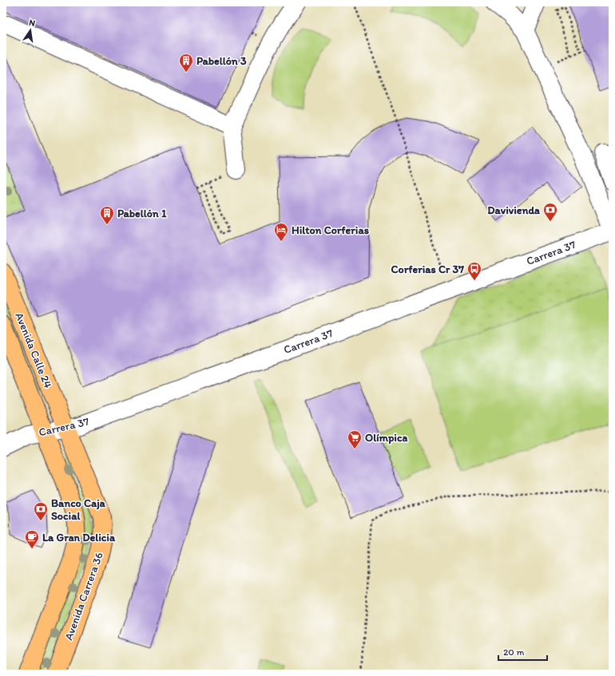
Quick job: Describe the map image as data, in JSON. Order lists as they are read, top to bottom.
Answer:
{
  "streets": {
    "main road": ["Avenida Calle 24", "Avenida Carrera 36"],
    "street": ["Carrera 37"]
  },
  "crossings": [
    ["Carrera 37", "Avenida Calle 24"],
    ["Carrera 37", "Avenida Carrera 36"],
    ["Avenida Calle 24", "Avenida Carrera 36"]
  ],
  "places": {
    "building": ["Pabellón 3", "Pabellón 1"],
    "bank": ["Davivienda", "Banco Caja Social"],
    "hotel": ["Hilton Corferias"],
    "bus stop": ["Corferias Cr 37"],
    "supermarket": ["Olímpica"],
    "cafe": ["La Gran Delicia"]
  },
  "scale_bar": "20 m",
  "north": "top"
}
